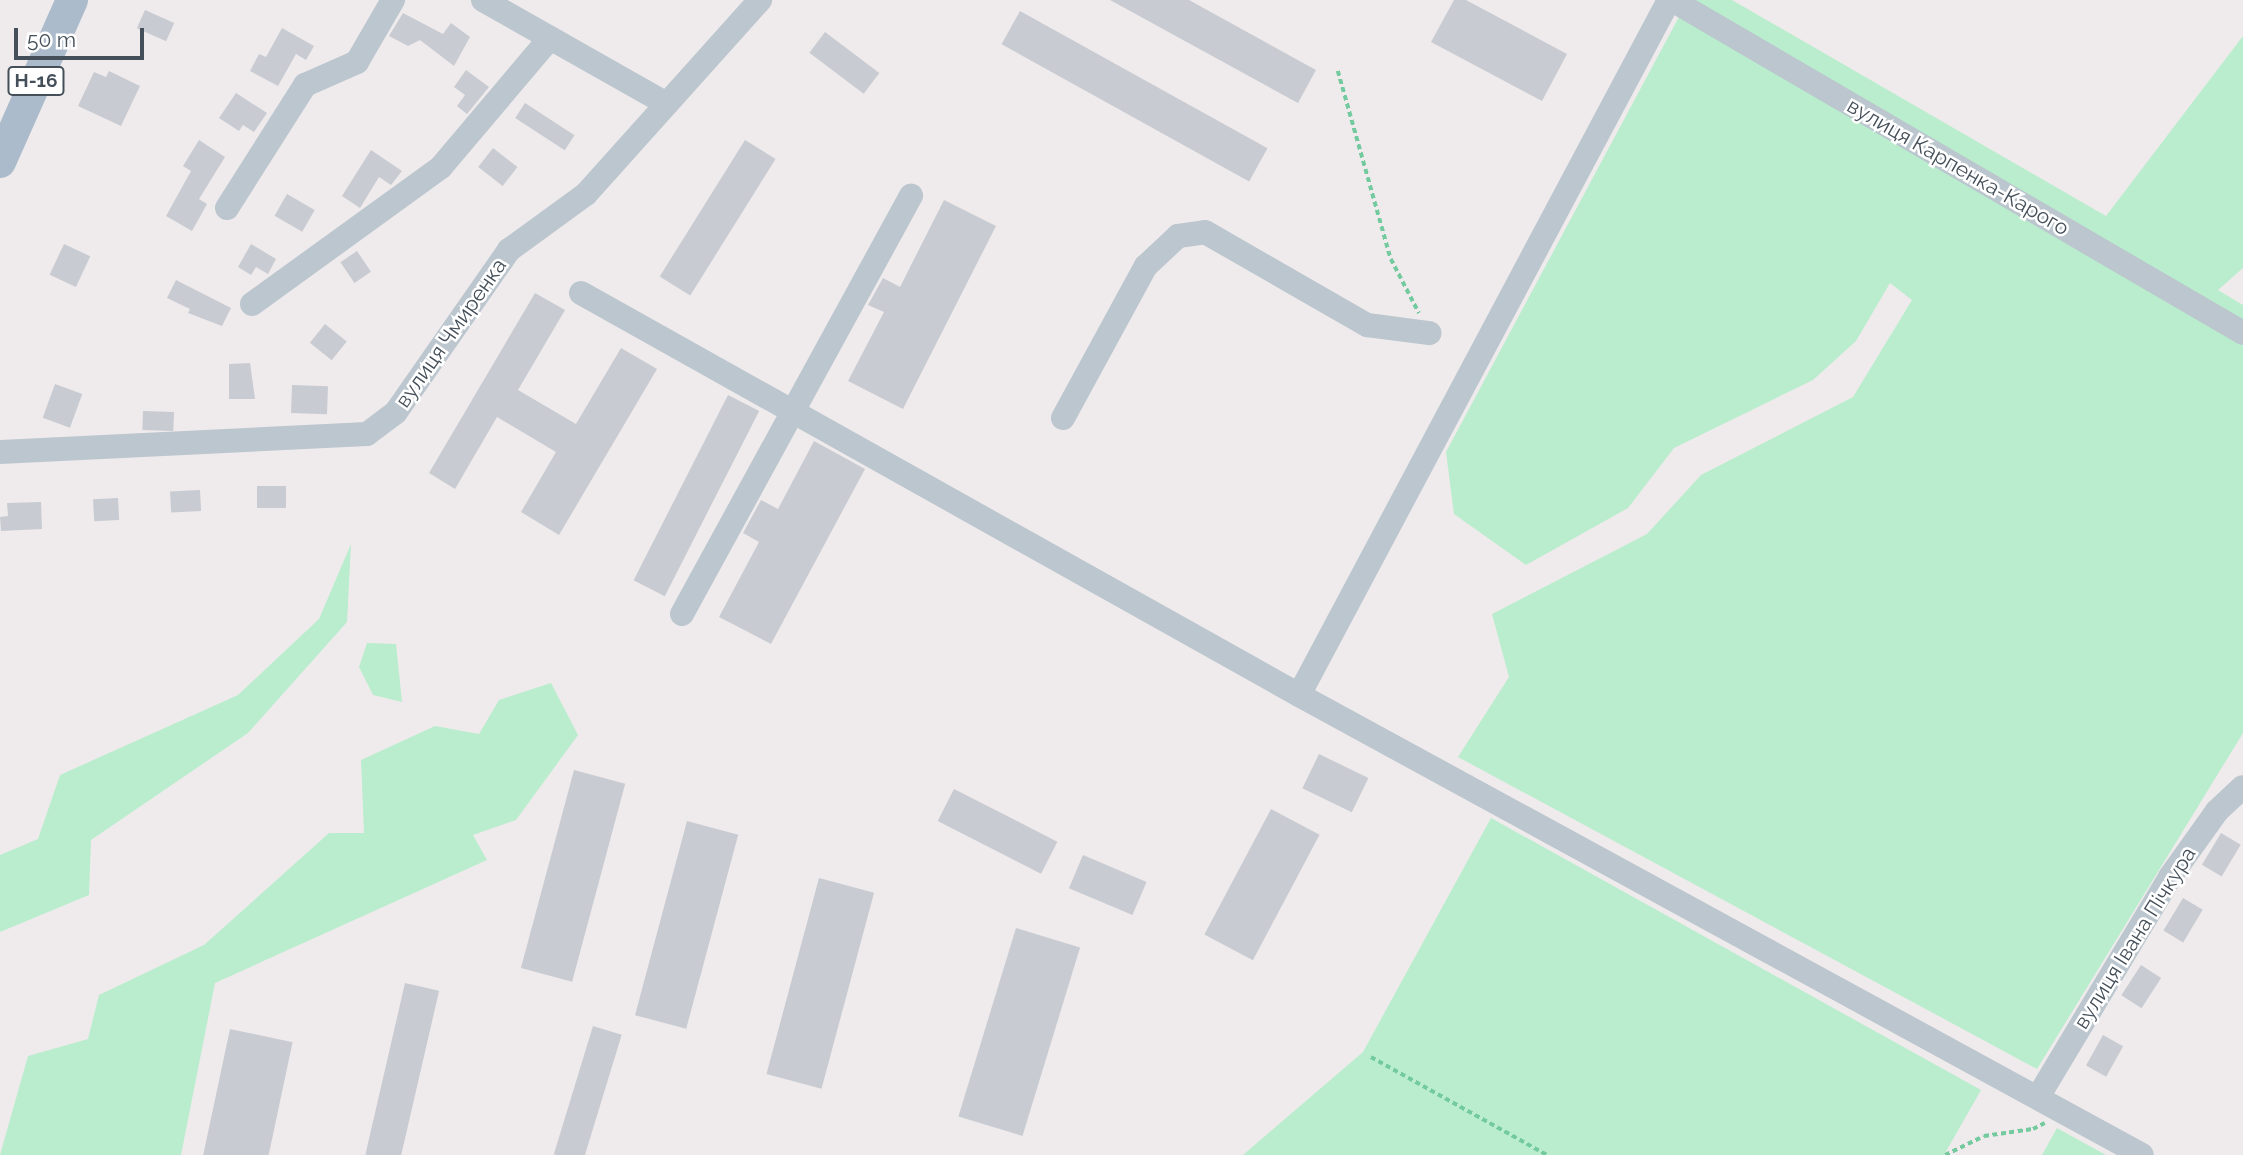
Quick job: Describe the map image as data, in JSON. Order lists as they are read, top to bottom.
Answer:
{
  "streets": {
    "main road": ["Н-16"],
    "street": ["вулиця Карпенка-Карого", "вулиця Чмиренка", "вулиця Івана Пічкура"]
  },
  "scale_bar": "50 m"
}
